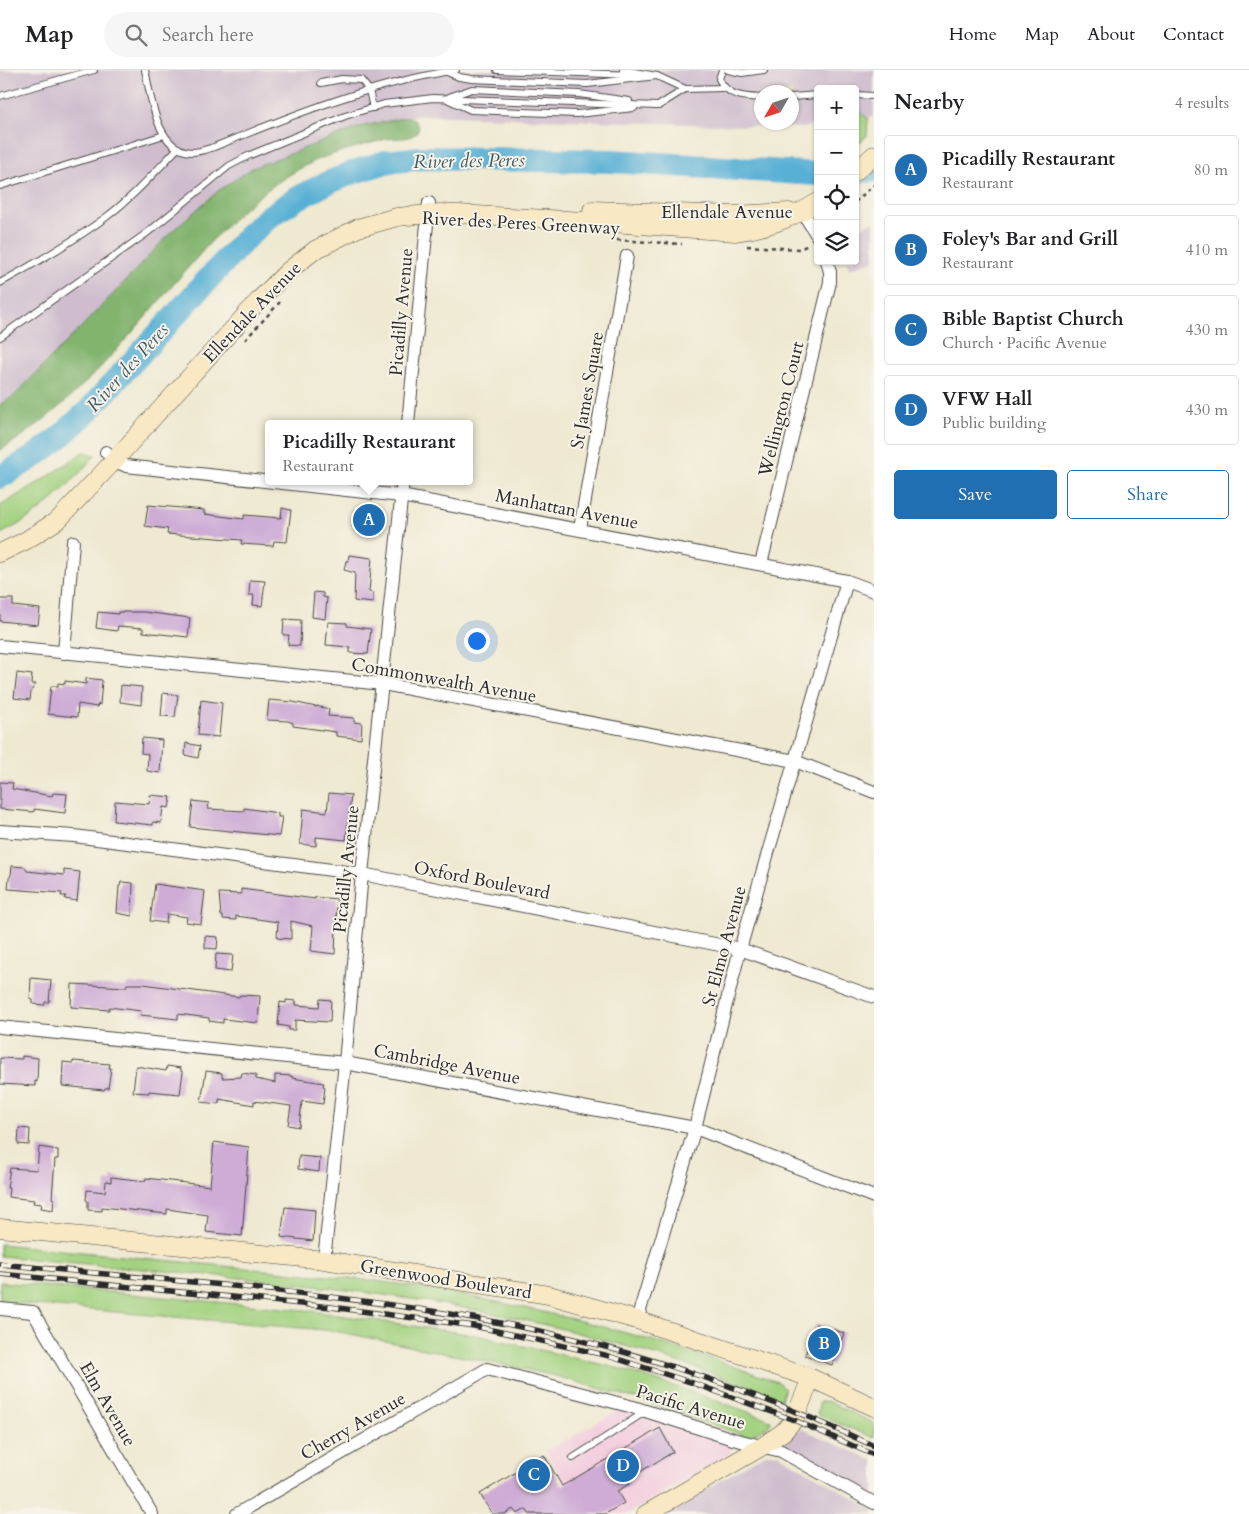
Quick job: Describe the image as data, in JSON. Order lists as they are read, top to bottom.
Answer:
{
  "streets": {
    "street": [
      "Ellendale Avenue",
      "Picadilly Avenue",
      "St James Square",
      "Wellington Court",
      "Manhattan Avenue",
      "Commonwealth Avenue",
      "Oxford Boulevard",
      "St Elmo Avenue",
      "Cambridge Avenue",
      "Greenwood Boulevard",
      "Elm Avenue",
      "Pacific Avenue",
      "Cherry Avenue"
    ],
    "path": ["River des Peres Greenway"]
  },
  "crossings": [
    ["Ellendale Avenue", "Picadilly Avenue"],
    ["Ellendale Avenue", "Manhattan Avenue"],
    ["Picadilly Avenue", "Manhattan Avenue"],
    ["Picadilly Avenue", "Commonwealth Avenue"],
    ["Picadilly Avenue", "Oxford Boulevard"],
    ["Picadilly Avenue", "Cambridge Avenue"],
    ["Picadilly Avenue", "Greenwood Boulevard"],
    ["St James Square", "Manhattan Avenue"],
    ["Wellington Court", "Manhattan Avenue"],
    ["Manhattan Avenue", "St Elmo Avenue"],
    ["Commonwealth Avenue", "St Elmo Avenue"],
    ["Oxford Boulevard", "St Elmo Avenue"],
    ["St Elmo Avenue", "Cambridge Avenue"],
    ["St Elmo Avenue", "Greenwood Boulevard"],
    ["Pacific Avenue", "Cherry Avenue"]
  ],
  "water": ["River des Peres"],
  "north": "bottom left",
  "page": {
    "header": "Map",
    "search": "Search here",
    "nav": [
      "Home",
      "Map",
      "About",
      "Contact"
    ],
    "heading": ["Nearby", "4 results"],
    "map_buttons": ["+", "−"],
    "list": [
      {
        "mark": "A",
        "name": "Picadilly Restaurant",
        "note": "Restaurant",
        "value": "80 m"
      },
      {
        "mark": "B",
        "name": "Foley's Bar and Grill",
        "note": "Restaurant",
        "value": "410 m"
      },
      {
        "mark": "C",
        "name": "Bible Baptist Church",
        "note": "Church · Pacific Avenue",
        "value": "430 m"
      },
      {
        "mark": "D",
        "name": "VFW Hall",
        "note": "Public building",
        "value": "430 m"
      }
    ],
    "popup": ["Picadilly Restaurant", "Restaurant"],
    "buttons": ["Save", "Share"],
    "pins": [
      "A",
      "B",
      "D",
      "C"
    ]
  }
}
